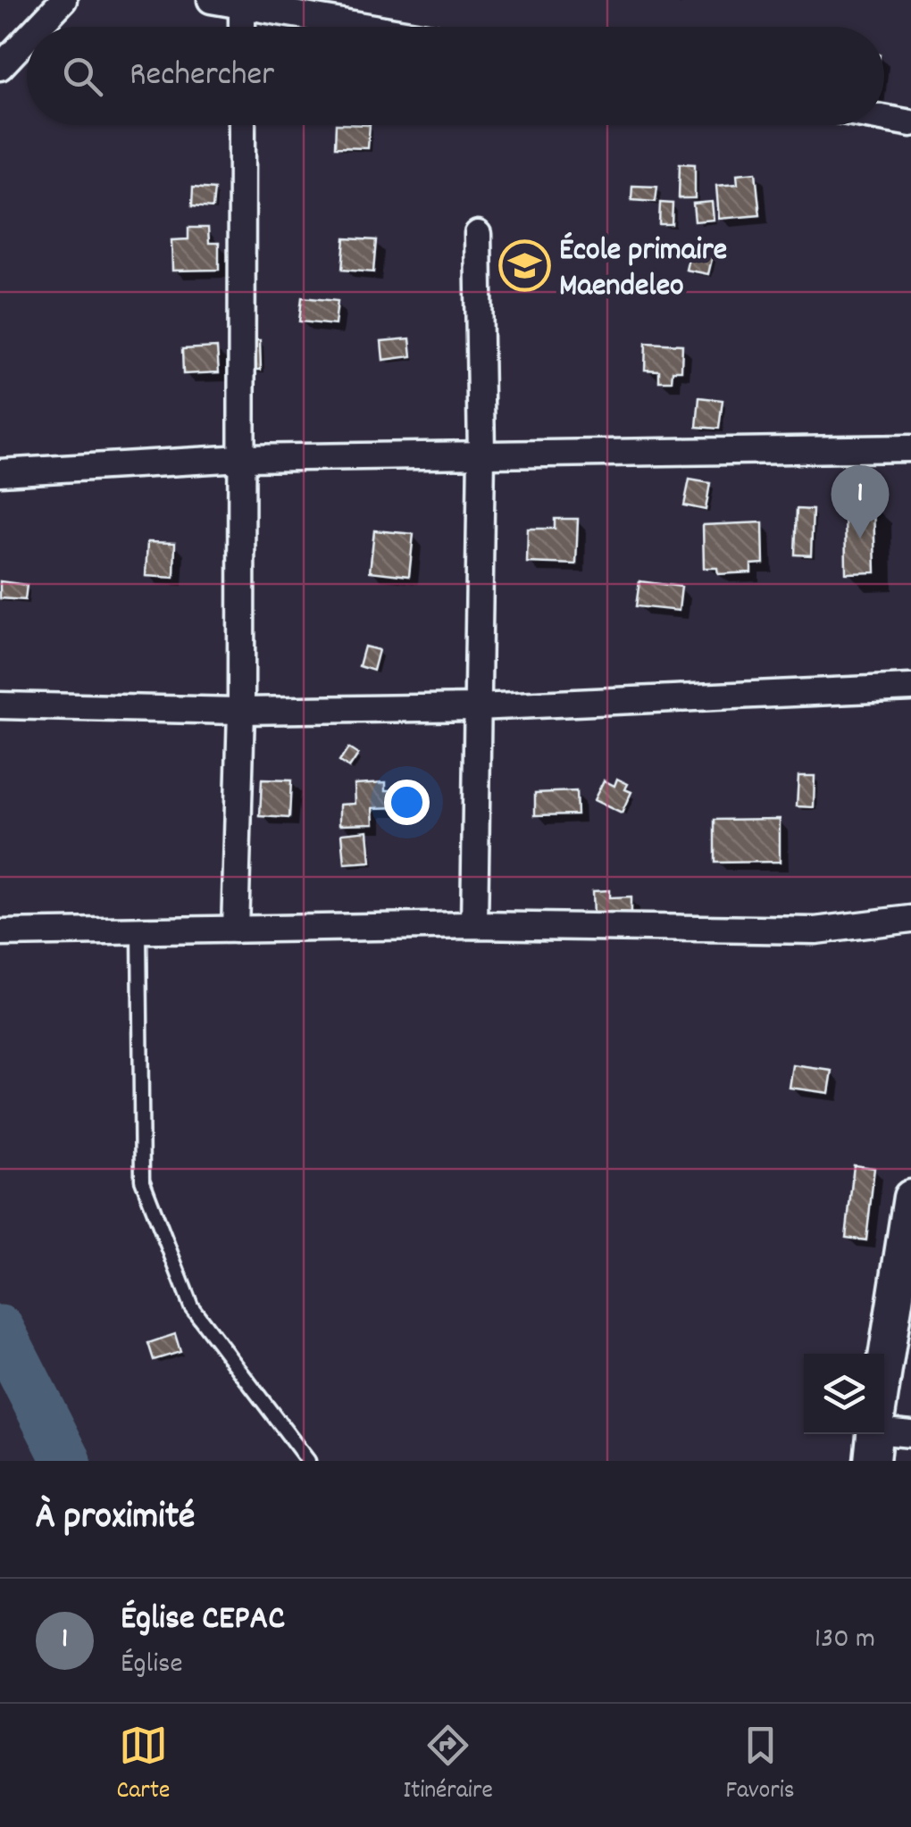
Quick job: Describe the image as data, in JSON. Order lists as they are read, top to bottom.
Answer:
{
  "places": {
    "school or university": ["École primaire Maendeleo"]
  },
  "page": {
    "search": "Rechercher",
    "pins": "1",
    "heading": "À proximité",
    "list": [
      {
        "mark": "1",
        "name": "Église CEPAC",
        "note": "Église",
        "value": "130 m"
      }
    ],
    "nav": ["Carte", "Itinéraire", "Favoris"]
  }
}
